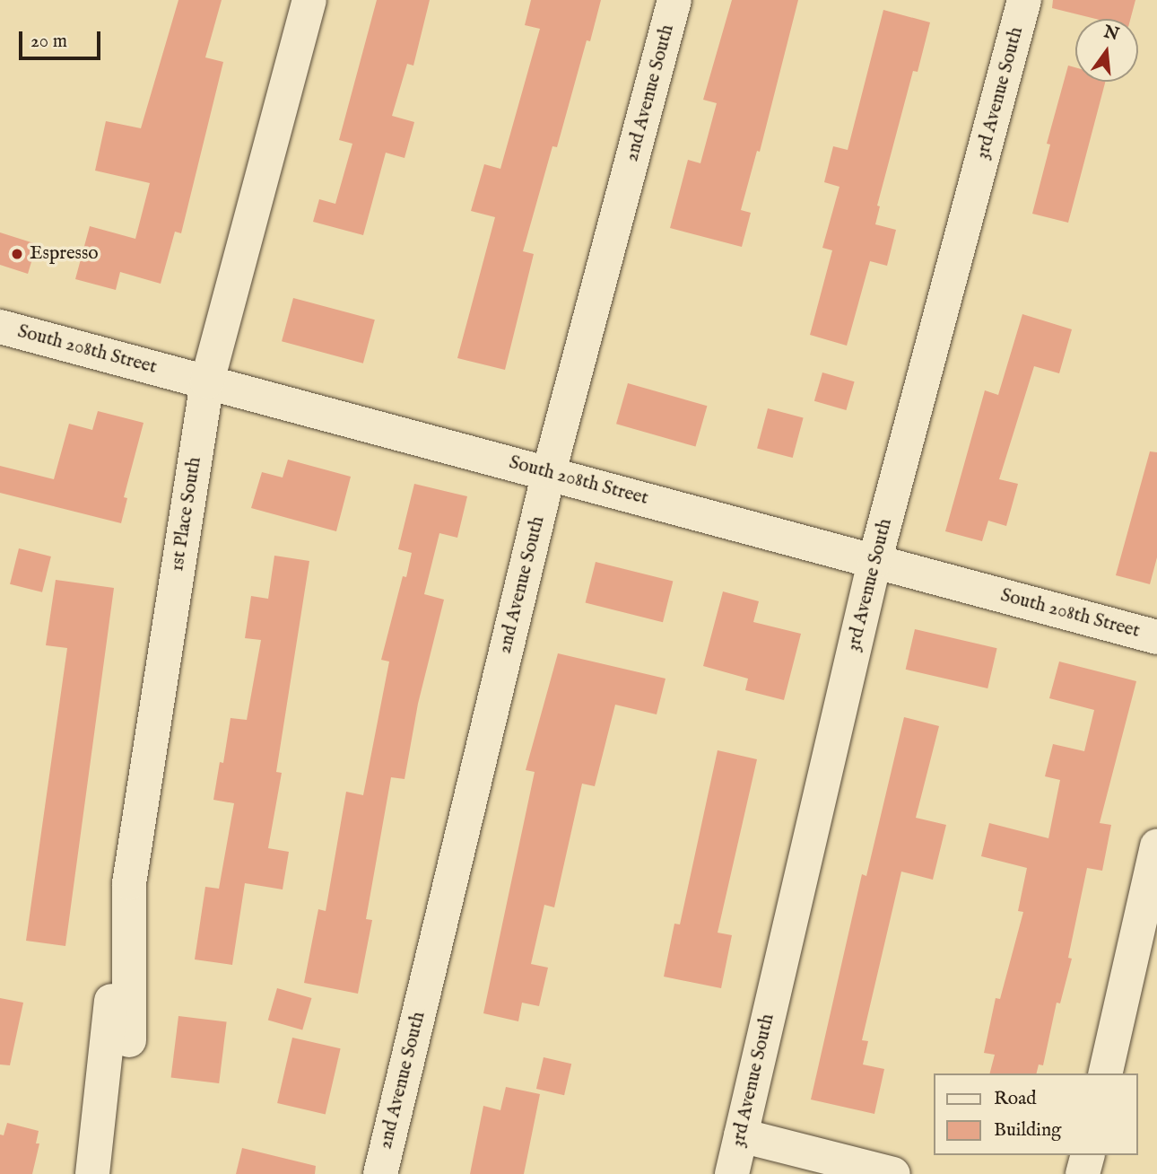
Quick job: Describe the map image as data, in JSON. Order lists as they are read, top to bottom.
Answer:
{
  "streets": {
    "street": [
      "2nd Avenue South",
      "3rd Avenue South",
      "South 208th Street",
      "1st Place South"
    ]
  },
  "crossings": [
    ["2nd Avenue South", "South 208th Street"],
    ["3rd Avenue South", "South 208th Street"],
    ["South 208th Street", "1st Place South"]
  ],
  "places": ["Espresso"],
  "legend": ["Road", "Building"],
  "scale_bar": "20 m",
  "north": "top"
}
